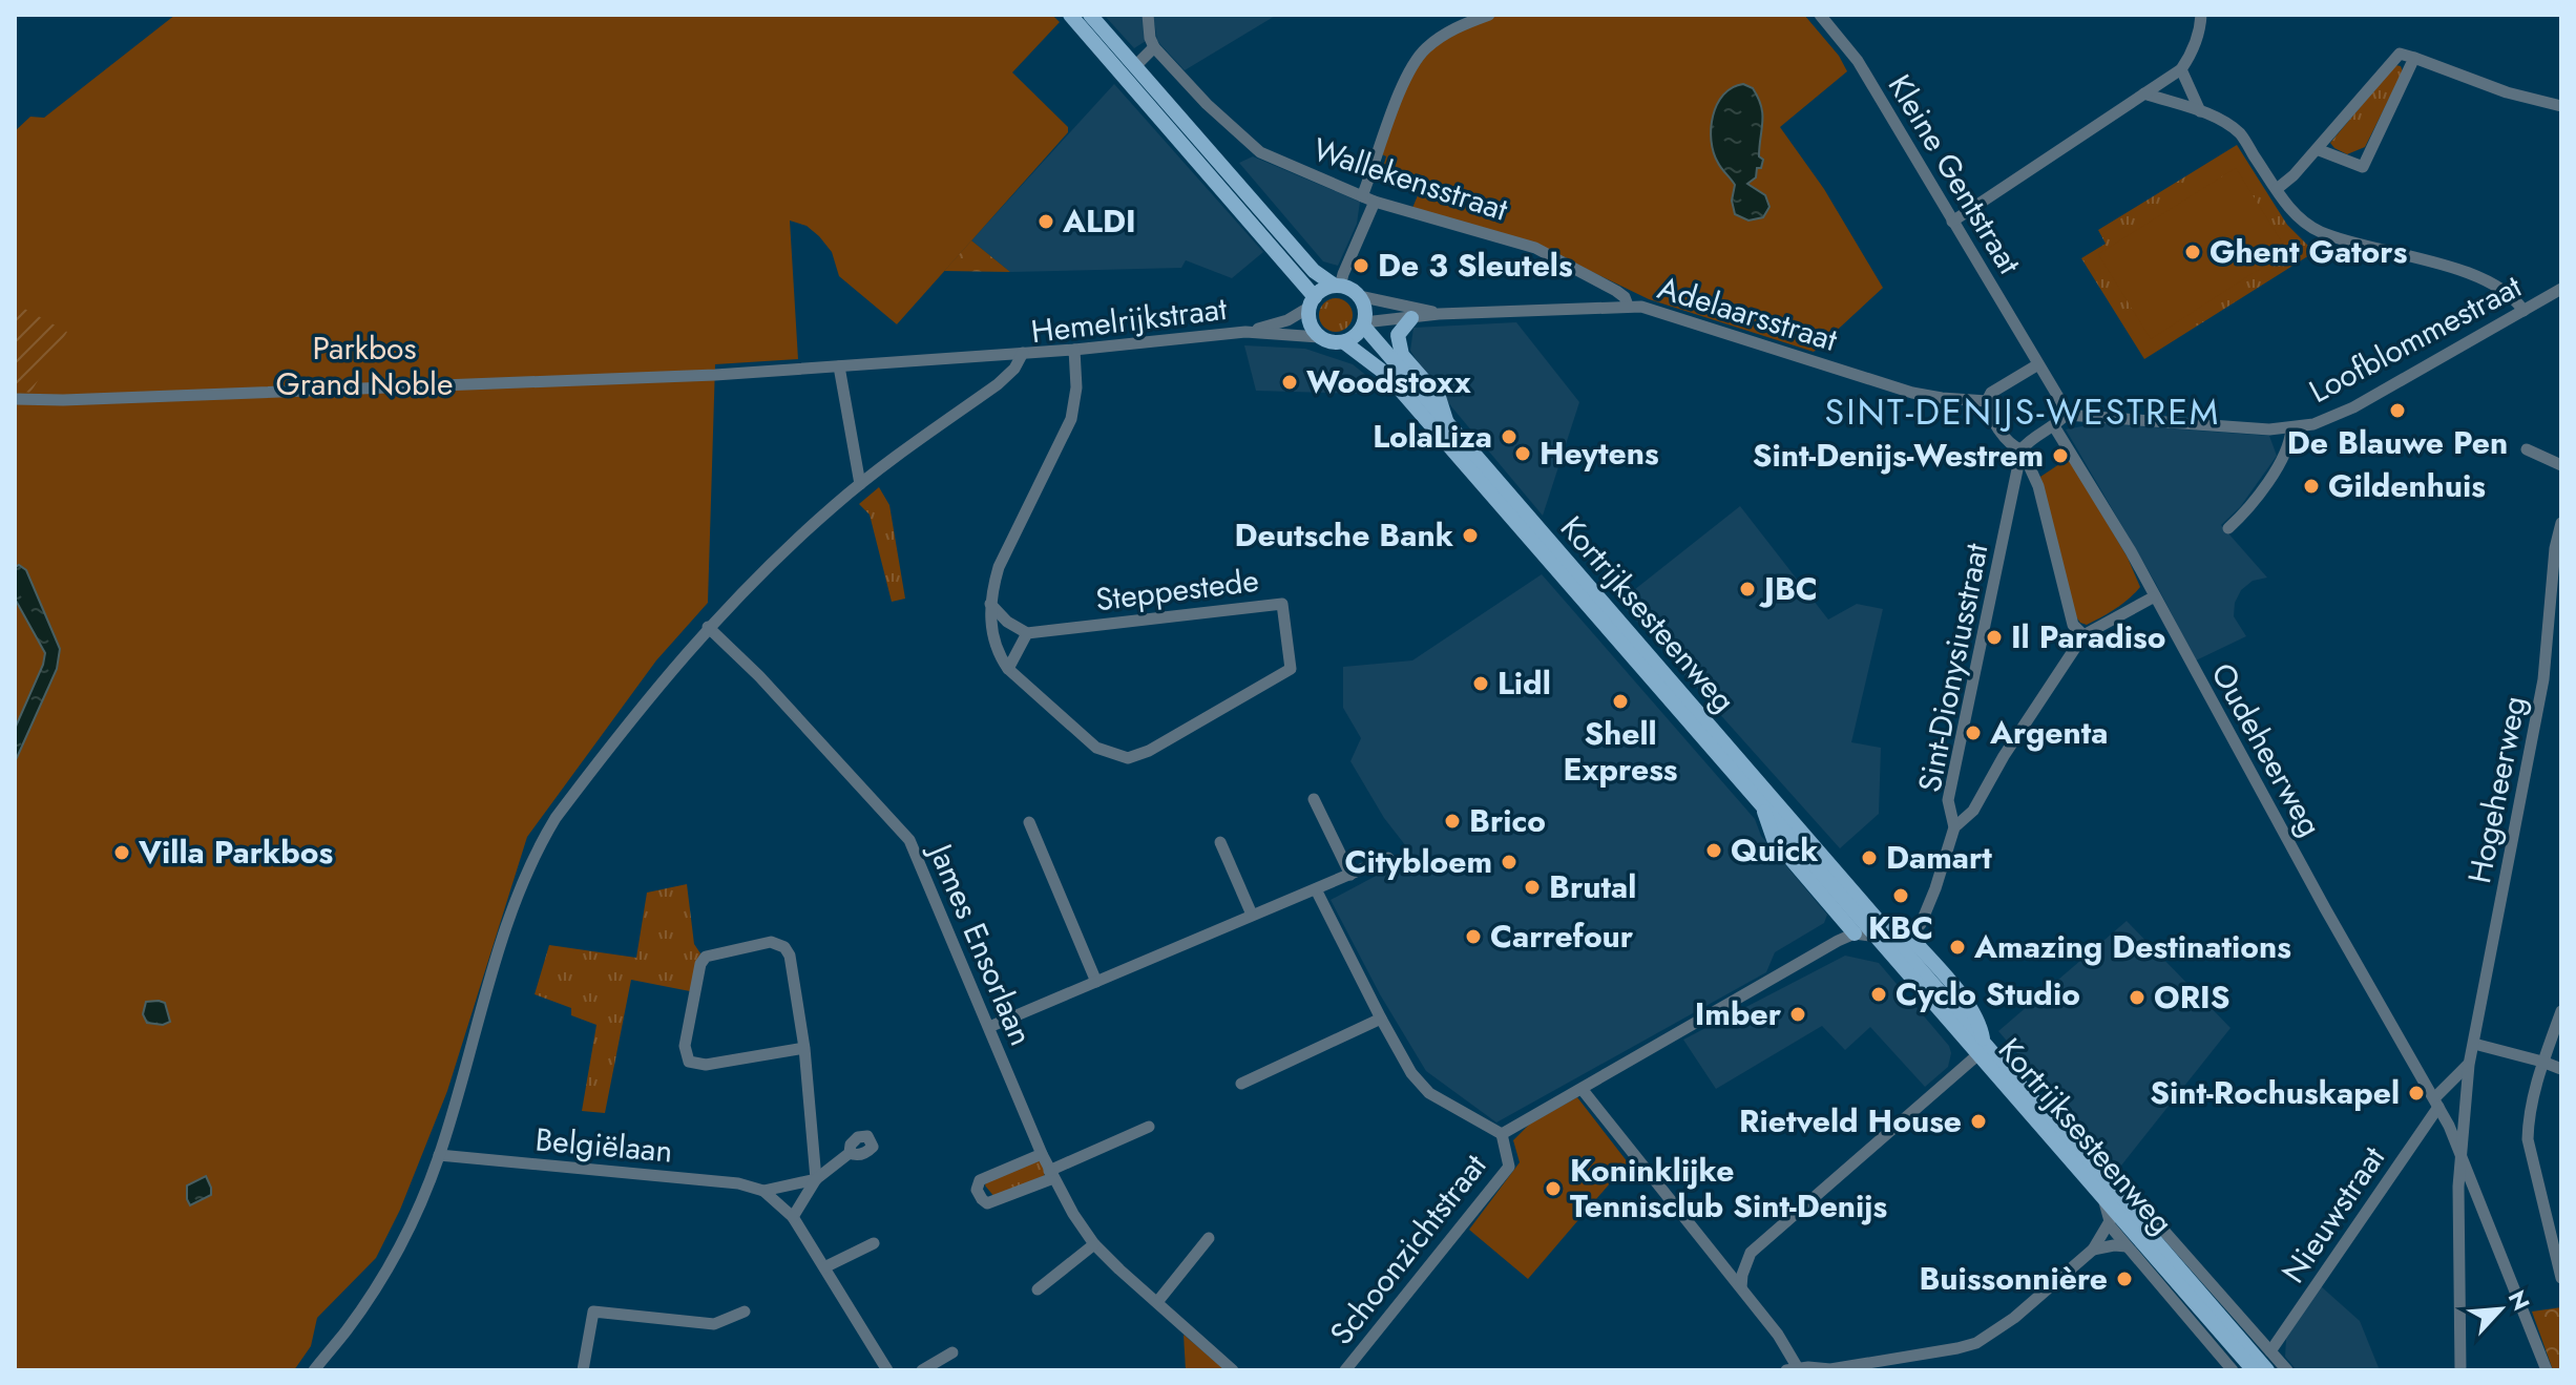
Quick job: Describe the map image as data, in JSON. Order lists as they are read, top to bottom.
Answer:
{
  "streets": {
    "main road": ["Kortrijksesteenweg"],
    "street": [
      "Kleine Gentstraat",
      "Wallekensstraat",
      "Adelaarsstraat",
      "Hemelrijkstraat",
      "Loofblommestraat",
      "Steppestede",
      "Sint-Dionysiusstraat",
      "Oudeheerweg",
      "Hogeheerweg",
      "James Ensorlaan",
      "Belgiëlaan",
      "Nieuwstraat",
      "Schoonzichtstraat"
    ]
  },
  "crossings": [
    ["Kleine Gentstraat", "Loofblommestraat"],
    ["Wallekensstraat", "Adelaarsstraat"],
    ["Adelaarsstraat", "Hemelrijkstraat"],
    ["Adelaarsstraat", "Kortrijksesteenweg"],
    ["Hemelrijkstraat", "Steppestede"],
    ["Hemelrijkstraat", "Kortrijksesteenweg"],
    ["Hemelrijkstraat", "James Ensorlaan"],
    ["Hemelrijkstraat", "Belgiëlaan"],
    ["Kortrijksesteenweg", "Sint-Dionysiusstraat"],
    ["Kortrijksesteenweg", "Nieuwstraat"],
    ["Oudeheerweg", "Hogeheerweg"],
    ["Oudeheerweg", "Nieuwstraat"],
    ["Hogeheerweg", "Nieuwstraat"]
  ],
  "districts": ["SINT-DENIJS-WESTREM"],
  "parks": ["Parkbos Grand Noble"],
  "places": [
    "ALDI",
    "Ghent Gators",
    "De 3 Sleutels",
    "Woodstoxx",
    "De Blauwe Pen",
    "LolaLiza",
    "Heytens",
    "Sint-Denijs-Westrem",
    "Gildenhuis",
    "Deutsche Bank",
    "JBC",
    "Il Paradiso",
    "Lidl",
    "Shell Express",
    "Argenta",
    "Brico",
    "Quick",
    "Villa Parkbos",
    "Damart",
    "Citybloem",
    "Brutal",
    "KBC",
    "Carrefour",
    "Amazing Destinations",
    "Cyclo Studio",
    "ORIS",
    "Imber",
    "Sint-Rochuskapel",
    "Rietveld House",
    "Koninklijke Tennisclub Sint-Denijs",
    "Buissonnière"
  ],
  "north": "top right"
}
